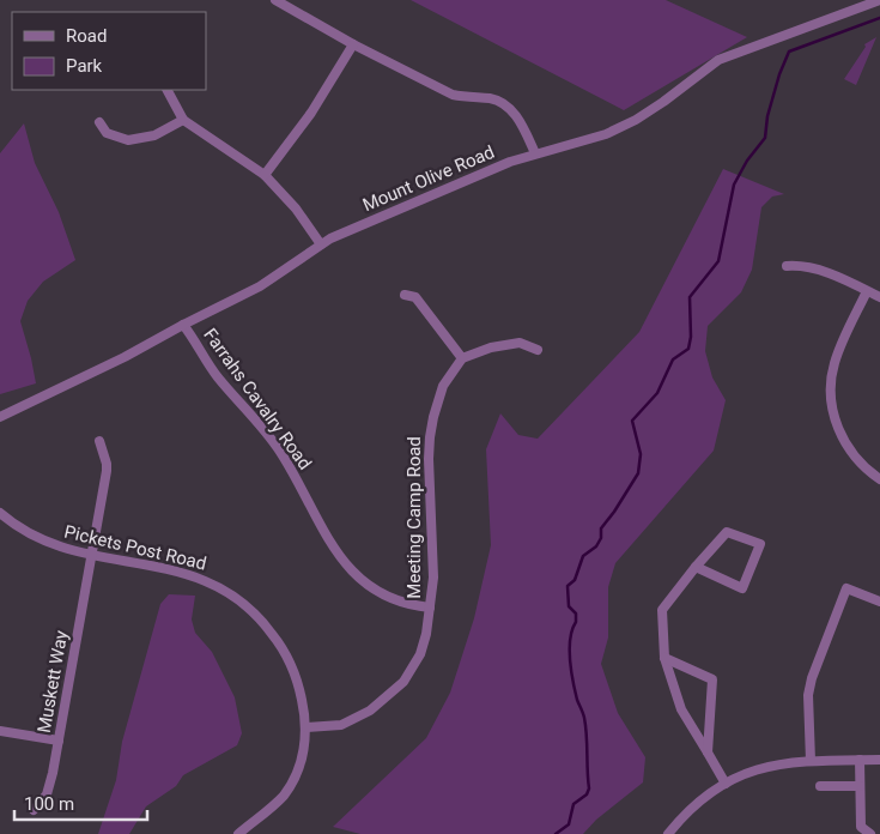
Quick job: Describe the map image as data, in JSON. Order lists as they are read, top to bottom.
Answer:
{
  "streets": {
    "street": [
      "Mount Olive Road",
      "Farrahs Cavalry Road",
      "Meeting Camp Road",
      "Pickets Post Road",
      "Muskett Way"
    ]
  },
  "crossings": [
    ["Mount Olive Road", "Farrahs Cavalry Road"],
    ["Farrahs Cavalry Road", "Meeting Camp Road"],
    ["Meeting Camp Road", "Pickets Post Road"],
    ["Pickets Post Road", "Muskett Way"]
  ],
  "legend": ["Road", "Park"],
  "scale_bar": "100 m"
}
